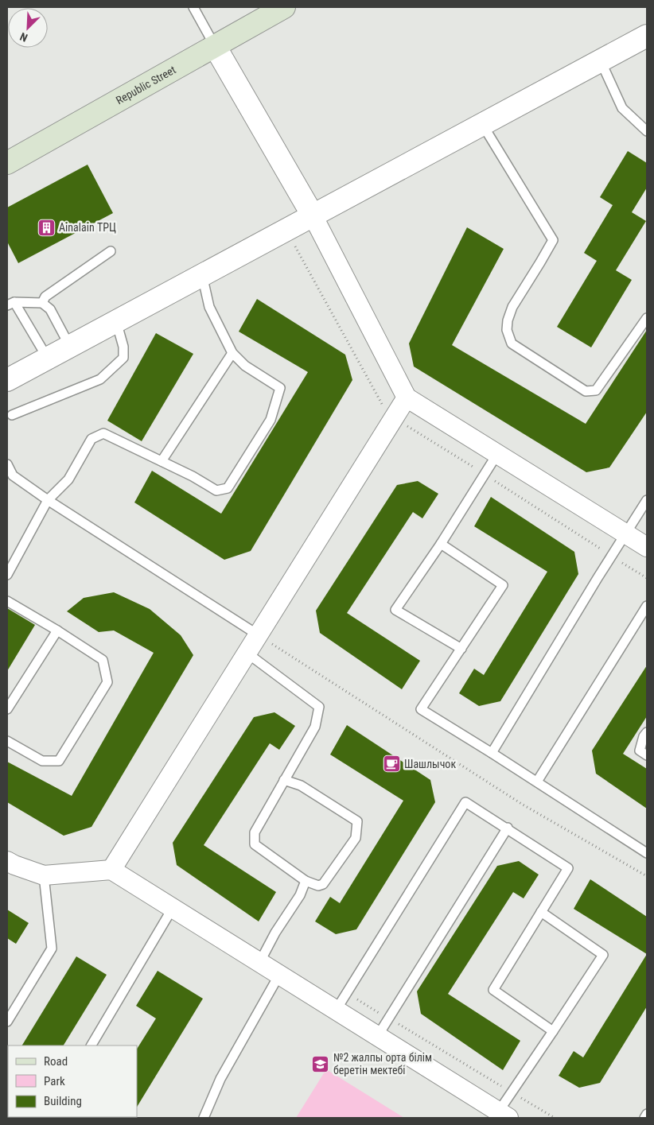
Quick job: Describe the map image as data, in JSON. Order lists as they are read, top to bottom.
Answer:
{
  "streets": {
    "main road": ["Republic Street"]
  },
  "places": {
    "building": ["Ainalain ТРЦ"],
    "cafe": ["Шашлычок"],
    "school or university": ["№2 жалпы орта білім беретін мектебі"]
  },
  "legend": ["Road", "Park", "Building"],
  "north": "bottom left"
}
